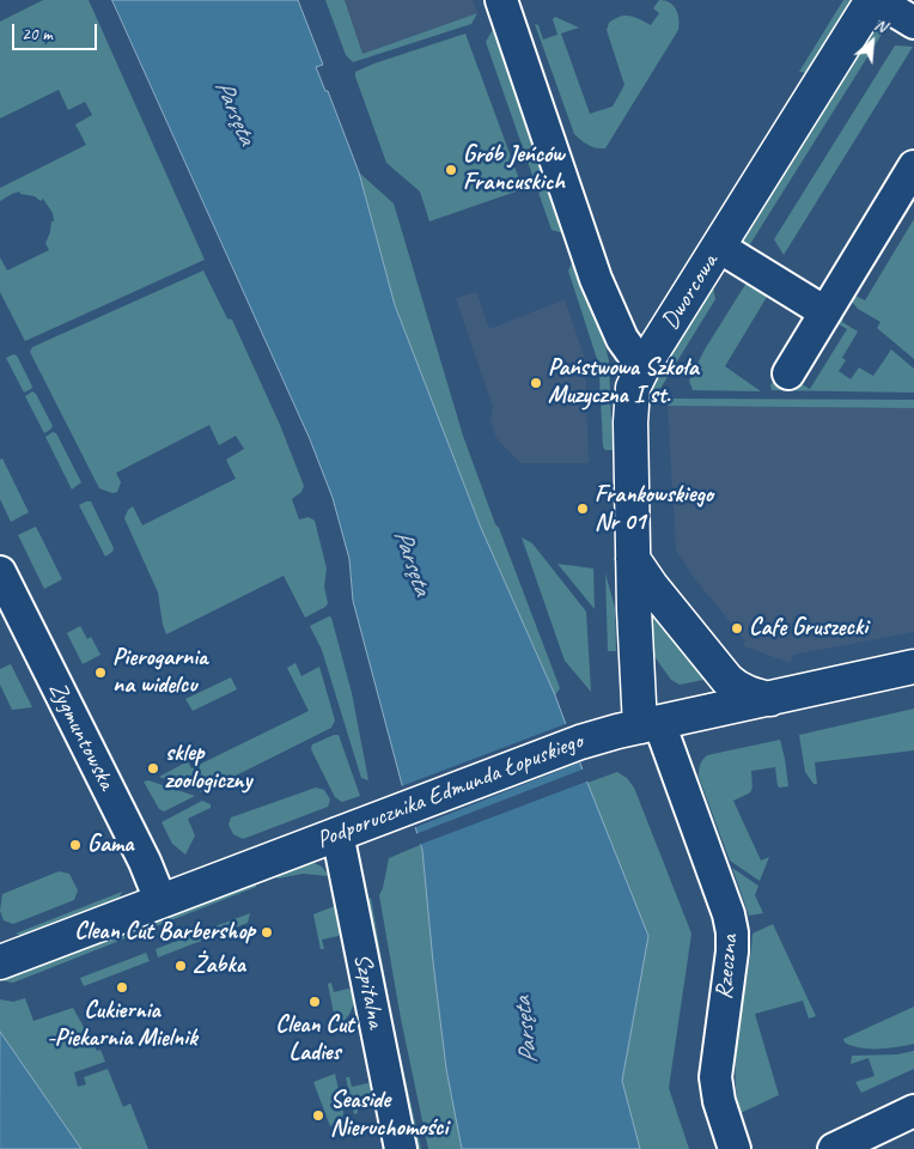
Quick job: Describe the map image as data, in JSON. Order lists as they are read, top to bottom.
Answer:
{
  "streets": {
    "street": [
      "Dworcowa",
      "Zygmuntowska",
      "Podporucznika Edmunda Łopuskiego",
      "Rzeczna",
      "Szpitalna"
    ]
  },
  "crossings": [
    ["Dworcowa", "Podporucznika Edmunda Łopuskiego"],
    ["Dworcowa", "Rzeczna"],
    ["Zygmuntowska", "Podporucznika Edmunda Łopuskiego"],
    ["Podporucznika Edmunda Łopuskiego", "Rzeczna"],
    ["Podporucznika Edmunda Łopuskiego", "Szpitalna"]
  ],
  "water": ["Parsęta"],
  "places": [
    "Grób Jeńców Francuskich",
    "Państwowa Szkoła Muzyczna I st.",
    "Frankowskiego Nr 01",
    "Cafe Gruszecki",
    "Pierogarnia na widelcu",
    "sklep zoologiczny",
    "Gama",
    "Clean Cut Barbershop",
    "Żabka",
    "Cukiernia -Piekarnia Mielnik",
    "Clean Cut Ladies",
    "Seaside Nieruchomości"
  ],
  "scale_bar": "20 m",
  "north": "top right"
}
